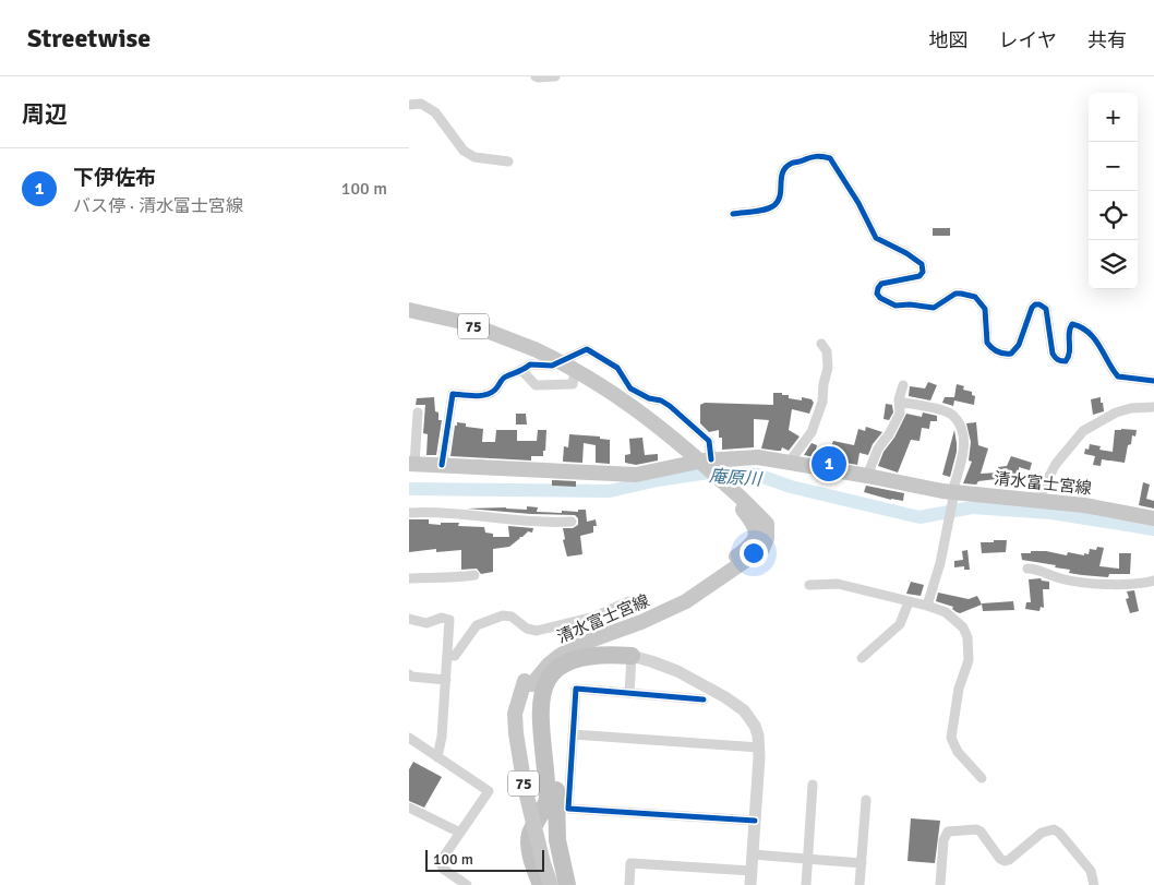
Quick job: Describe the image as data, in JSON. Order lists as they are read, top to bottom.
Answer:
{
  "streets": {
    "main road": ["75", "清水富士宮線"]
  },
  "water": ["庵原川"],
  "scale_bar": "100 m",
  "page": {
    "header": "Streetwise",
    "nav": ["地図", "レイヤ", "共有"],
    "heading": "周辺",
    "map_buttons": ["+", "−"],
    "list": [
      {
        "mark": "1",
        "name": "下伊佐布",
        "note": "バス停 · 清水富士宮線",
        "value": "100 m"
      }
    ],
    "pins": "1",
    "scale": "100 m"
  }
}
